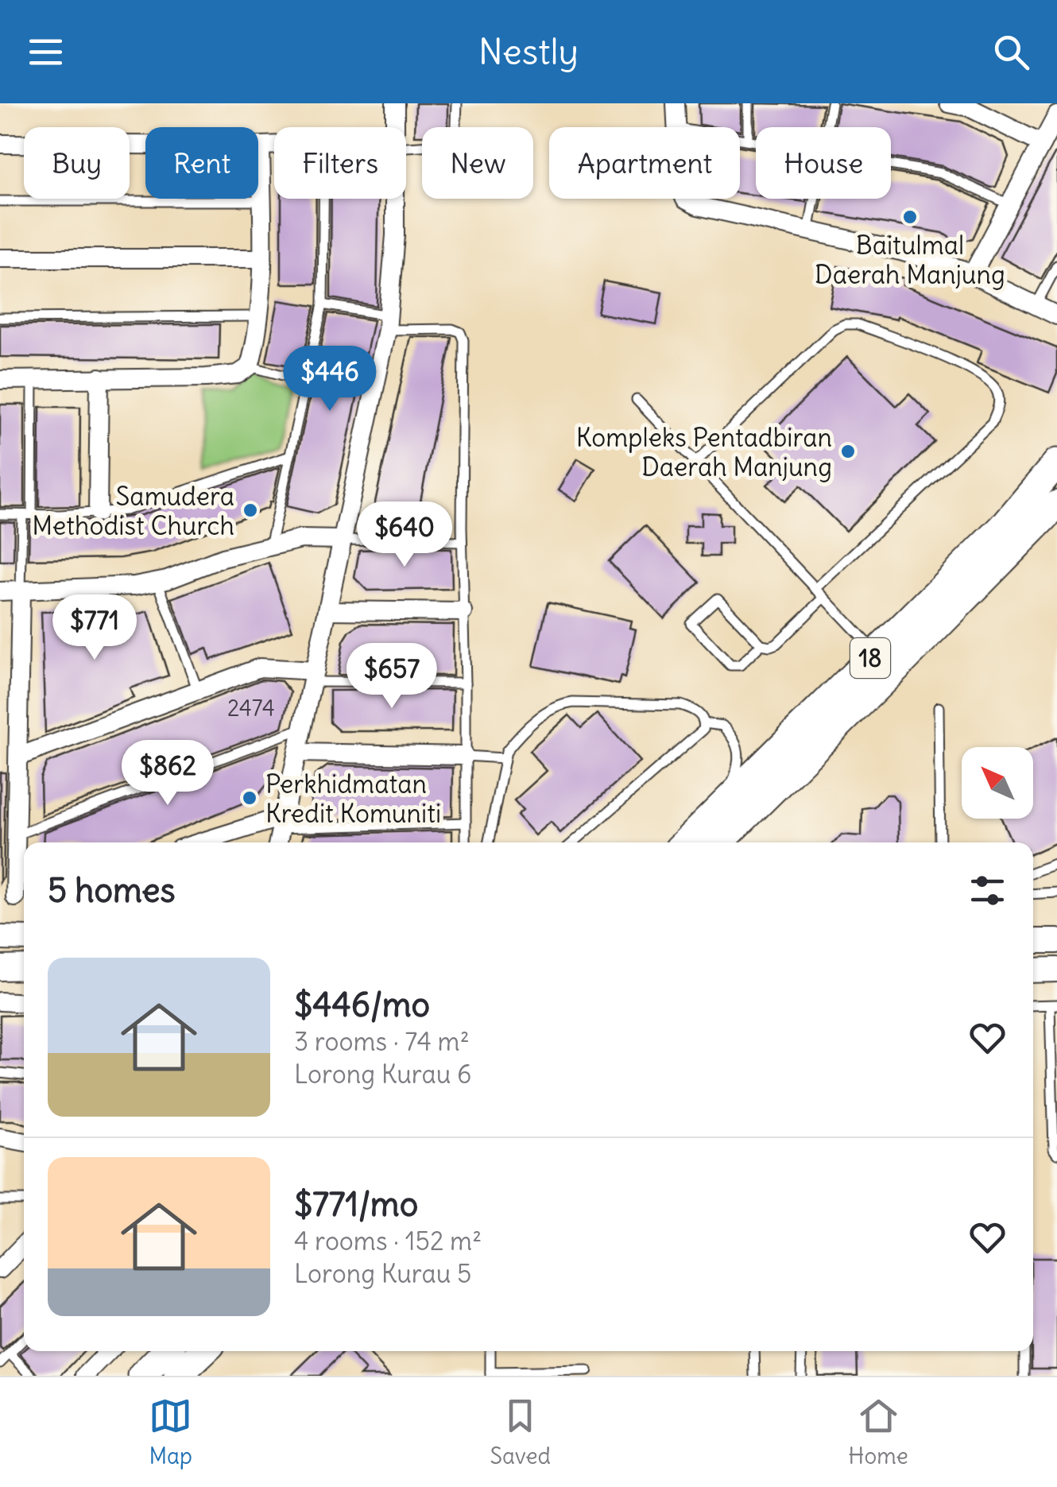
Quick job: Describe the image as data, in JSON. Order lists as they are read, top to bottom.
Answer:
{
  "streets": {
    "main road": ["18"]
  },
  "places": [
    "Baitulmal Daerah Manjung",
    "Kompleks Pentadbiran Daerah Manjung",
    "Samudera Methodist Church",
    "Perkhidmatan Kredit Komuniti"
  ],
  "house_numbers": ["2474"],
  "north": "top left",
  "page": {
    "header": "Nestly",
    "chip": [
      "Buy",
      "Rent",
      "Filters",
      "New",
      "Apartment",
      "House"
    ],
    "price": [
      "$446",
      "$640",
      "$771",
      "$657",
      "$862"
    ],
    "heading": "5 homes",
    "list": [
      {
        "name": "$446/mo",
        "note": "3 rooms · 74 m² · Lorong Kurau 6"
      },
      {
        "name": "$771/mo",
        "note": "4 rooms · 152 m² · Lorong Kurau 5"
      }
    ],
    "tabs": ["Map", "Saved", "Home"]
  }
}
